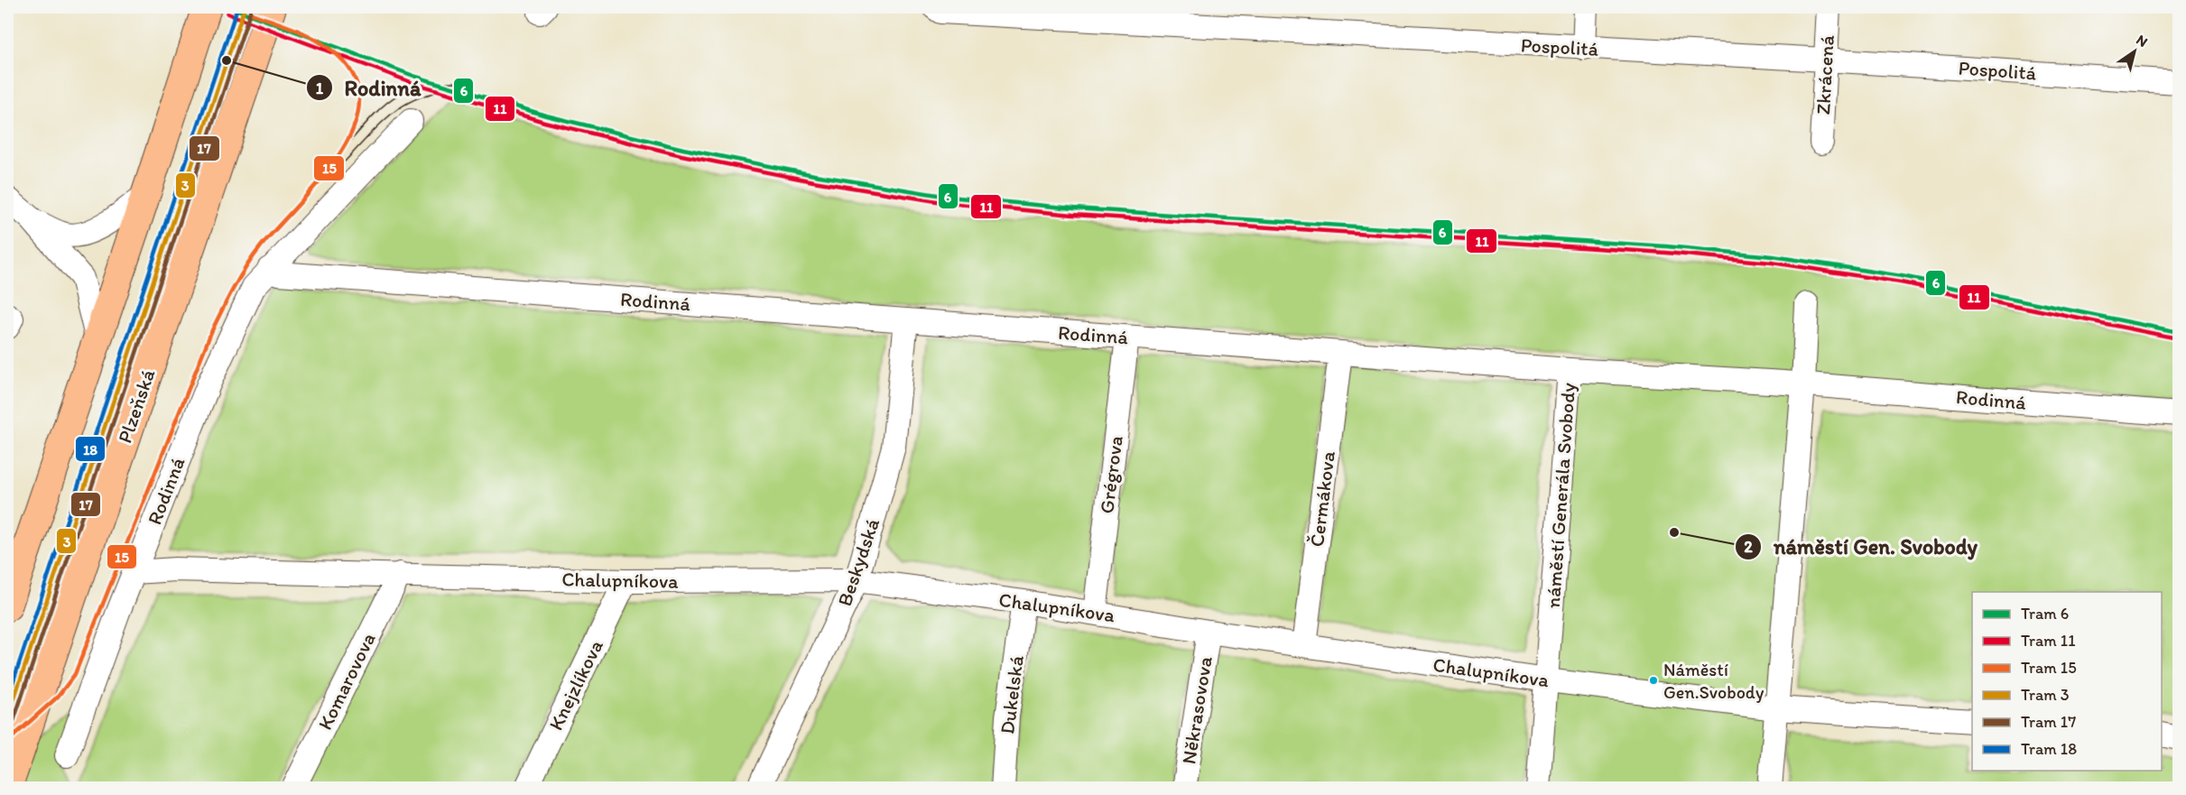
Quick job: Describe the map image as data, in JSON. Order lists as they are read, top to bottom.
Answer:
{
  "streets": {
    "main road": ["Plzeňská"],
    "street": [
      "Pospolitá",
      "Zkrácená",
      "Rodinná",
      "Grégrova",
      "náměstí Generála Svobody",
      "Čermákova",
      "Beskydská",
      "Chalupníkova",
      "Komarovova",
      "Knejzlíkova",
      "Dukelská",
      "Někrasovova"
    ]
  },
  "crossings": [
    ["Pospolitá", "Zkrácená"],
    ["Rodinná", "Grégrova"],
    ["Rodinná", "náměstí Generála Svobody"],
    ["Rodinná", "Čermákova"],
    ["Rodinná", "Beskydská"],
    ["Rodinná", "Chalupníkova"],
    ["Grégrova", "Chalupníkova"],
    ["náměstí Generála Svobody", "Chalupníkova"],
    ["Čermákova", "Chalupníkova"],
    ["Beskydská", "Chalupníkova"],
    ["Chalupníkova", "Komarovova"],
    ["Chalupníkova", "Knejzlíkova"],
    ["Chalupníkova", "Dukelská"],
    ["Chalupníkova", "Někrasovova"]
  ],
  "places": ["Rodinná", "náměstí Gen. Svobody", "Náměstí Gen.Svobody"],
  "lines": [
    "tram line 6",
    "tram line 3",
    "tram line 18",
    "tram line 17",
    "tram line 11",
    "tram line 15"
  ],
  "legend": [
    "Tram 6",
    "Tram 11",
    "Tram 15",
    "Tram 3",
    "Tram 17",
    "Tram 18"
  ],
  "north": "top right"
}
